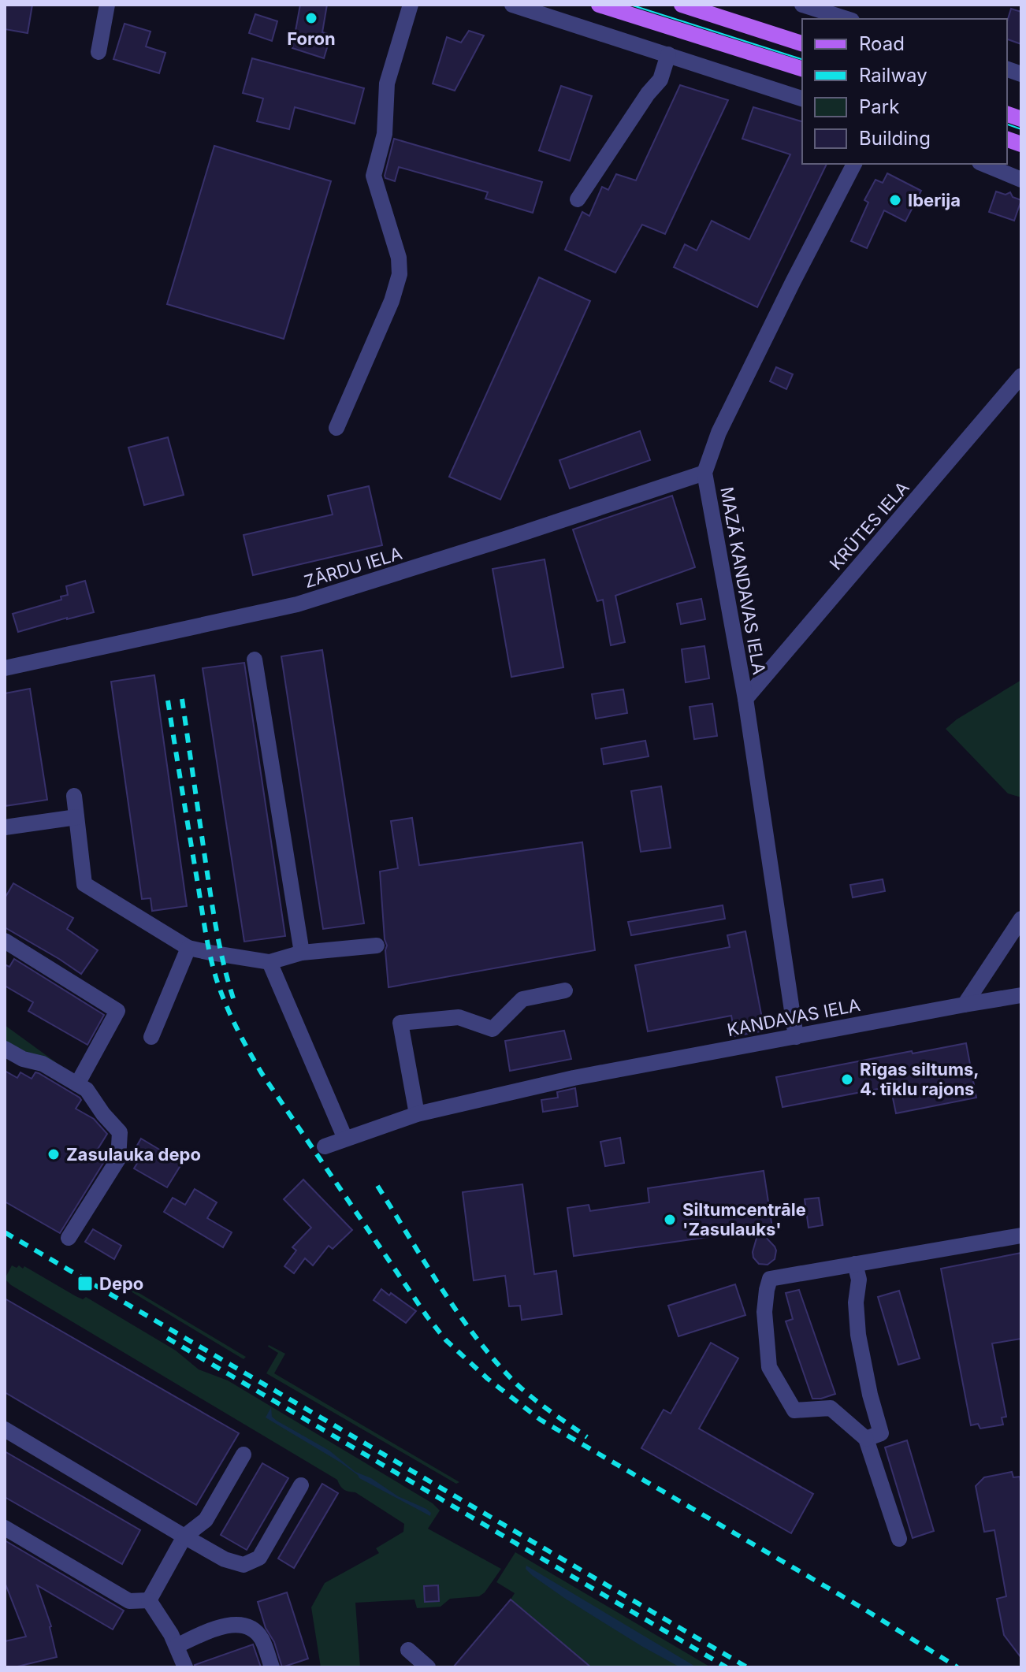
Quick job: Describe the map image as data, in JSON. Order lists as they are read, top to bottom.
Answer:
{
  "streets": {
    "street": [
      "KRŪTES IELA",
      "ZĀRDU IELA",
      "MAZĀ KANDAVAS IELA",
      "KANDAVAS IELA"
    ]
  },
  "crossings": [
    ["KRŪTES IELA", "MAZĀ KANDAVAS IELA"],
    ["ZĀRDU IELA", "MAZĀ KANDAVAS IELA"],
    ["MAZĀ KANDAVAS IELA", "KANDAVAS IELA"]
  ],
  "places": {
    "other": [
      "Foron",
      "Iberija",
      "Rīgas siltums, 4. tīklu rajons",
      "Zasulauka depo",
      "Siltumcentrāle 'Zasulauks'"
    ],
    "transit": ["Depo"]
  },
  "legend": [
    "Road",
    "Railway",
    "Park",
    "Building"
  ]
}
